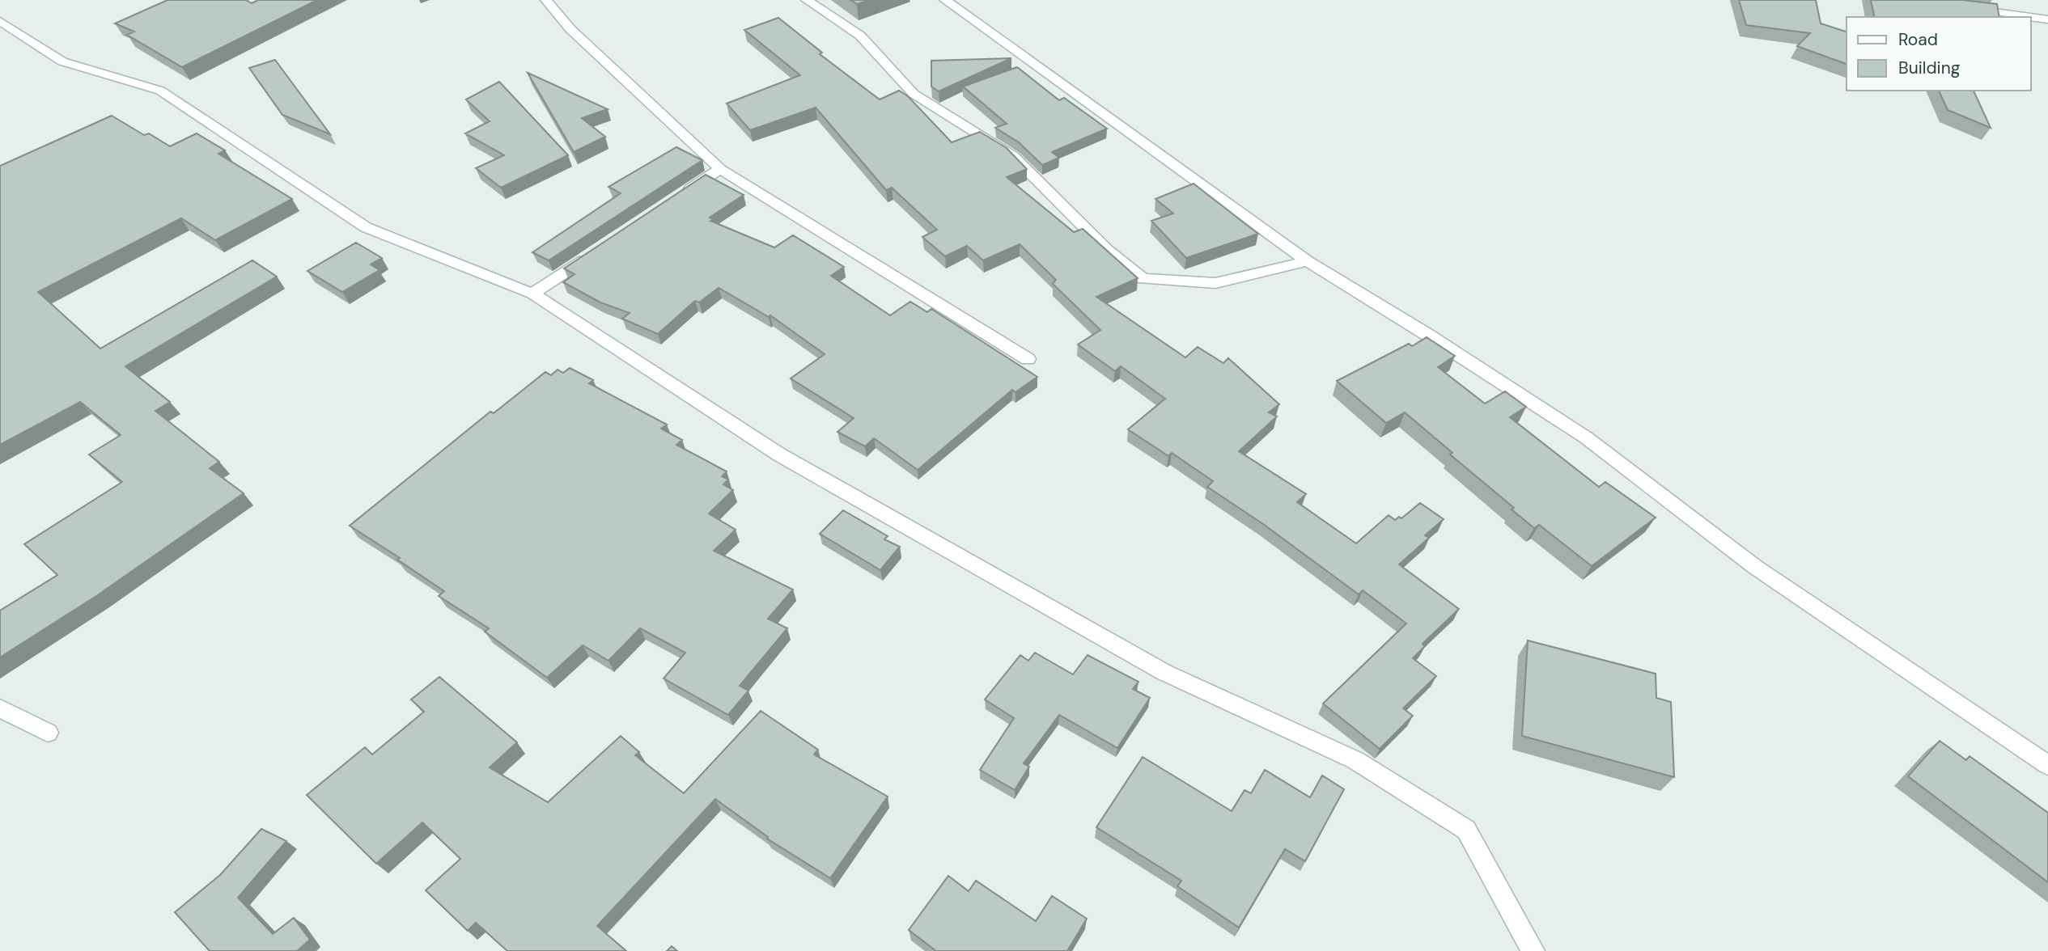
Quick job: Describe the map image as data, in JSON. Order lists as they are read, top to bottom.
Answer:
{
  "legend": ["Road", "Building"]
}
